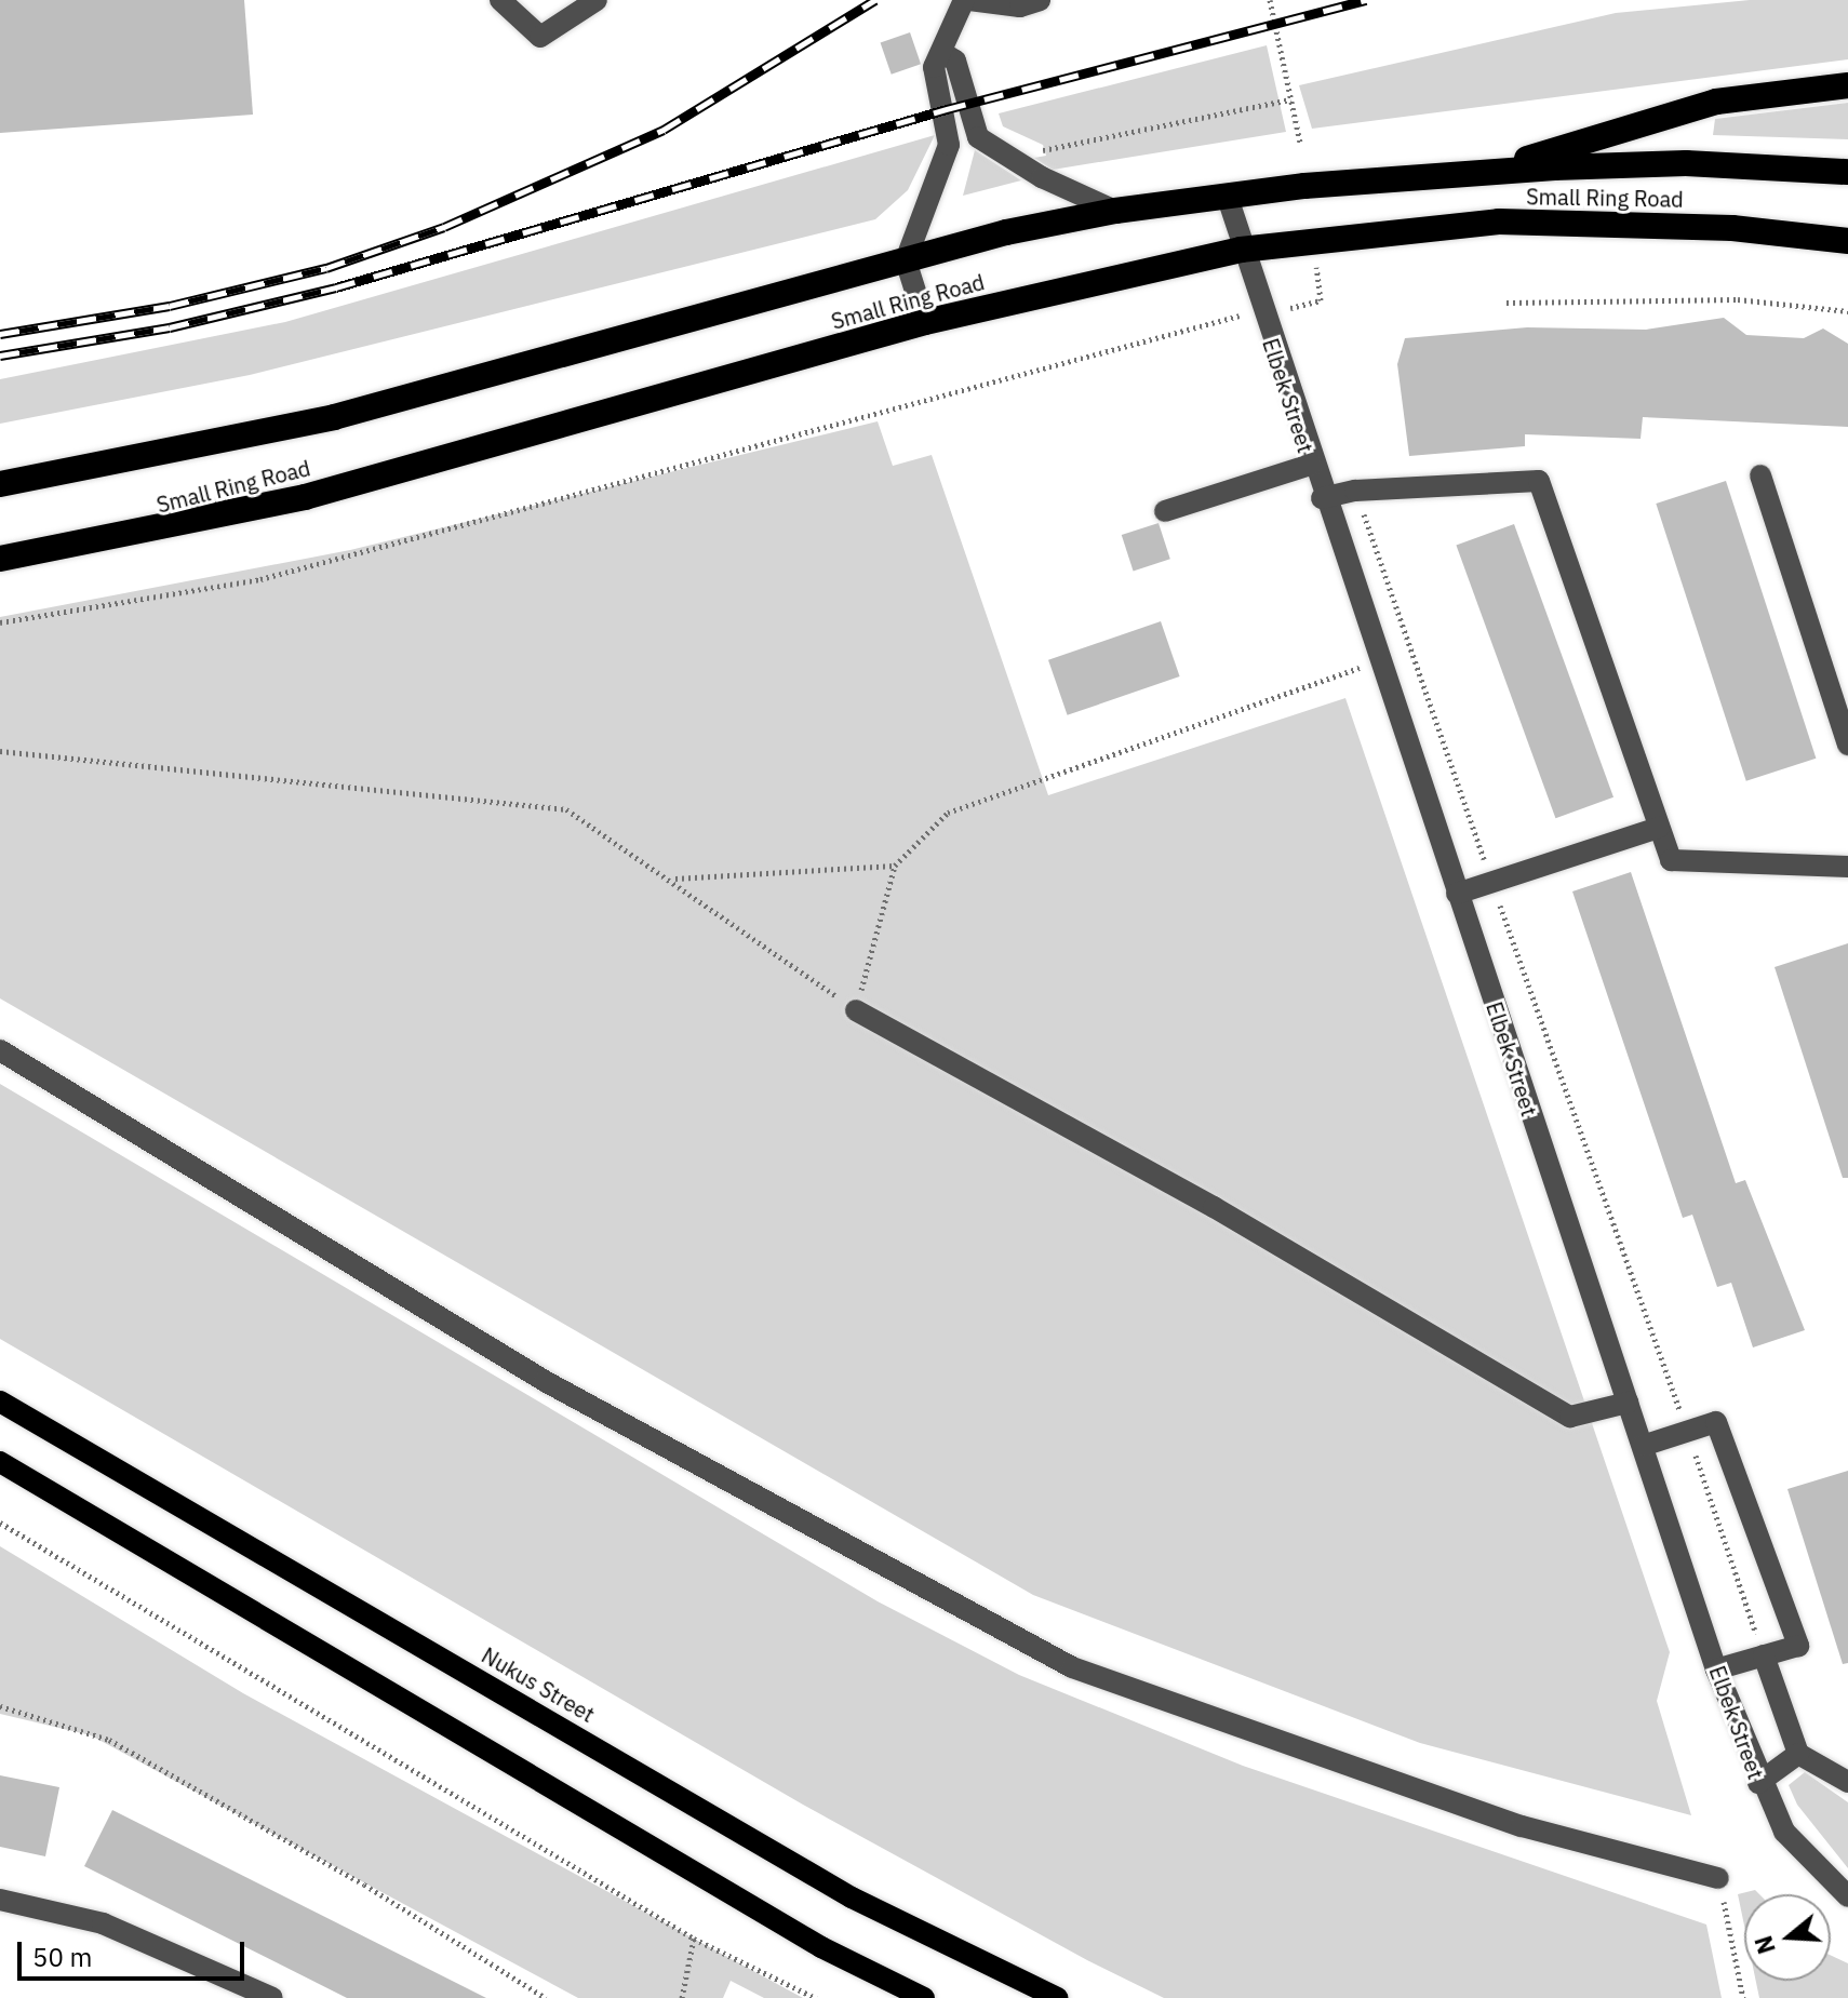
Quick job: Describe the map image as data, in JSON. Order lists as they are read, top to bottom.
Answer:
{
  "streets": {
    "highway": ["Small Ring Road"],
    "main road": ["Nukus Street"],
    "street": ["Elbek Street"]
  },
  "crossings": [
    ["Small Ring Road", "Elbek Street"]
  ],
  "scale_bar": "50 m",
  "north": "left"
}
